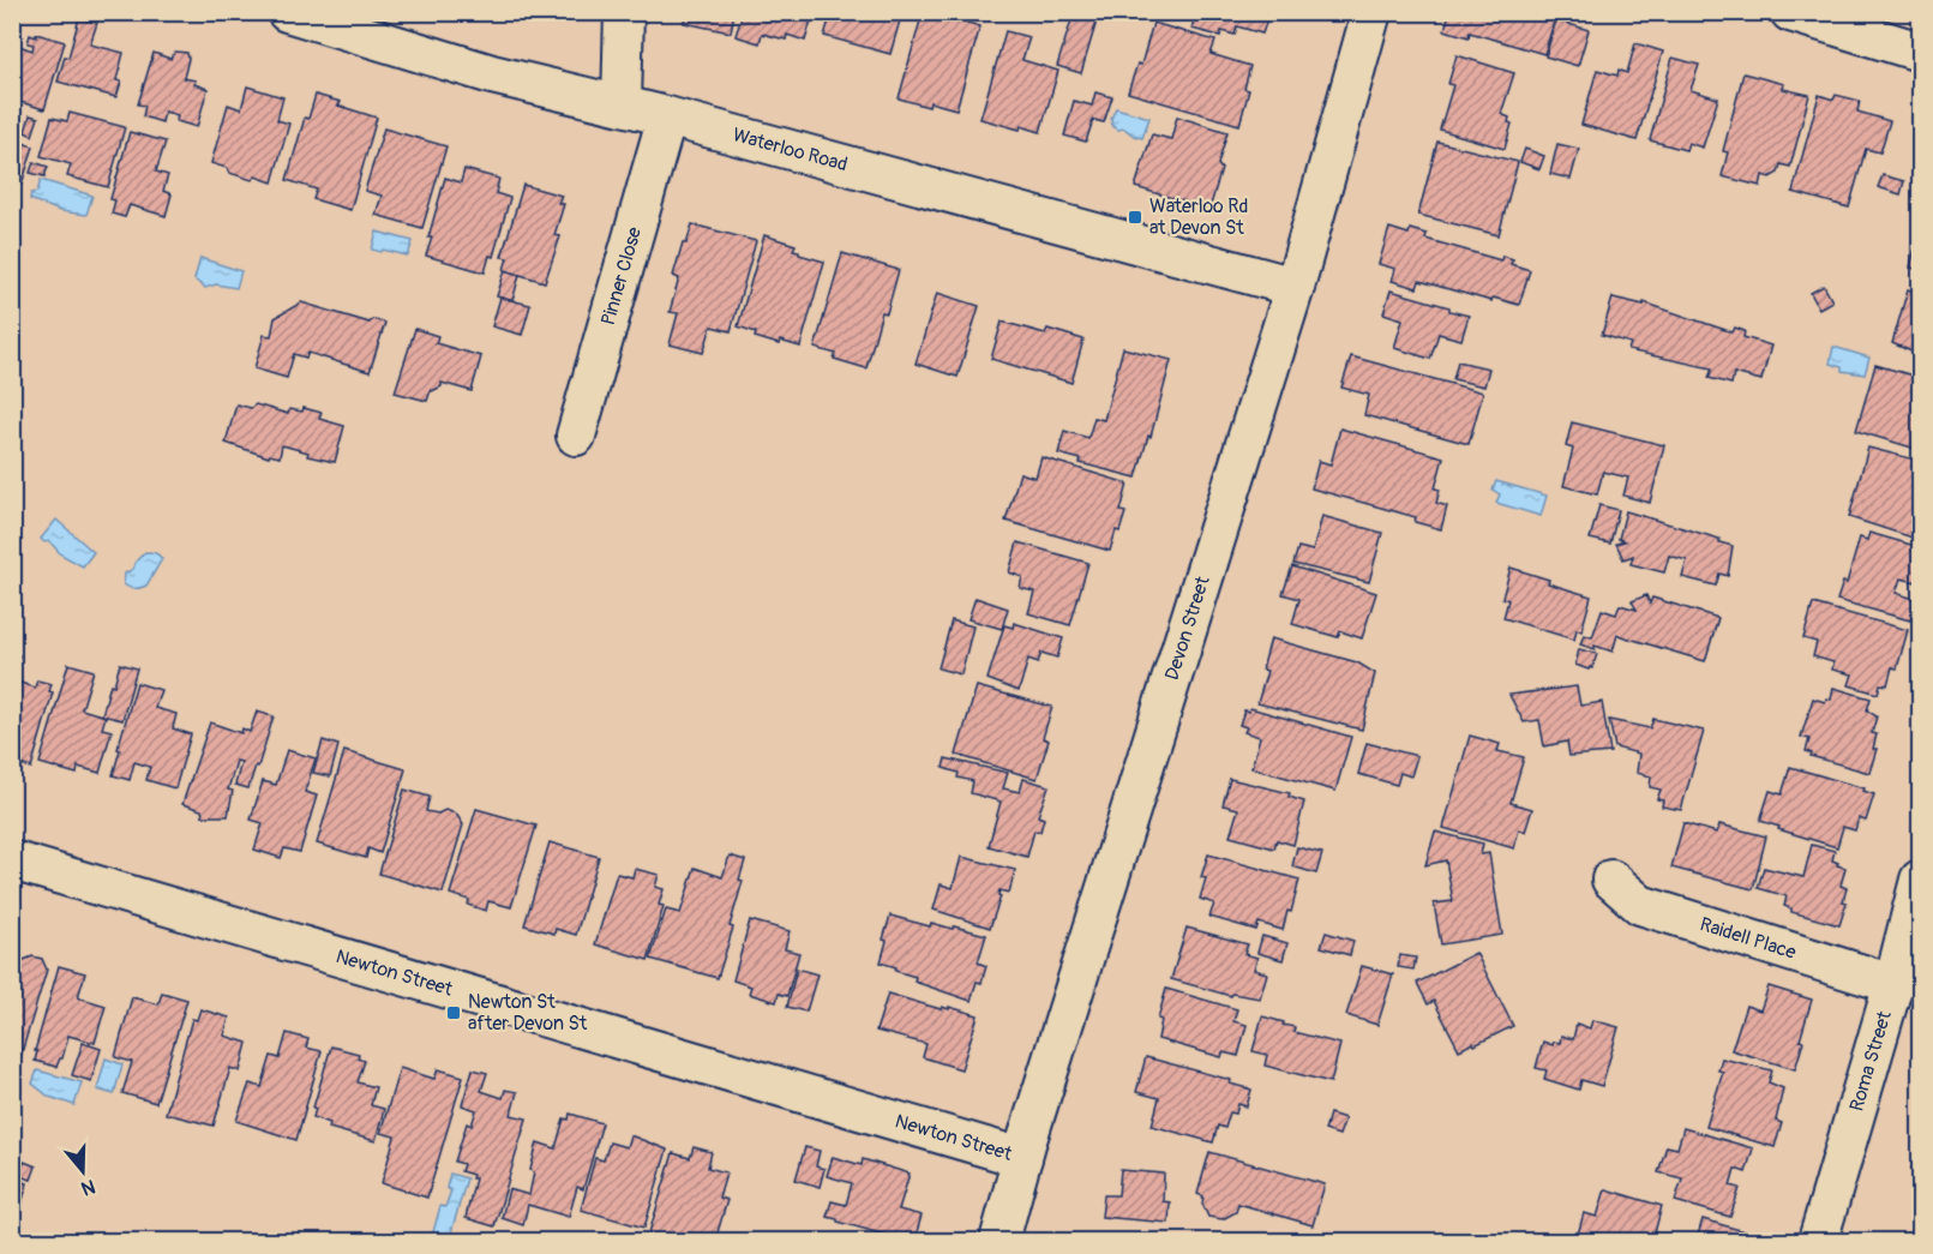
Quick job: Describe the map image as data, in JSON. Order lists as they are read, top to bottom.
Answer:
{
  "streets": {
    "street": [
      "Waterloo Road",
      "Pinner Close",
      "Devon Street",
      "Raidell Place",
      "Newton Street",
      "Roma Street"
    ]
  },
  "crossings": [
    ["Waterloo Road", "Pinner Close"],
    ["Waterloo Road", "Devon Street"],
    ["Devon Street", "Newton Street"],
    ["Raidell Place", "Roma Street"]
  ],
  "places": {
    "transit": ["Waterloo Rd at Devon St", "Newton St after Devon St"]
  },
  "north": "bottom"
}
